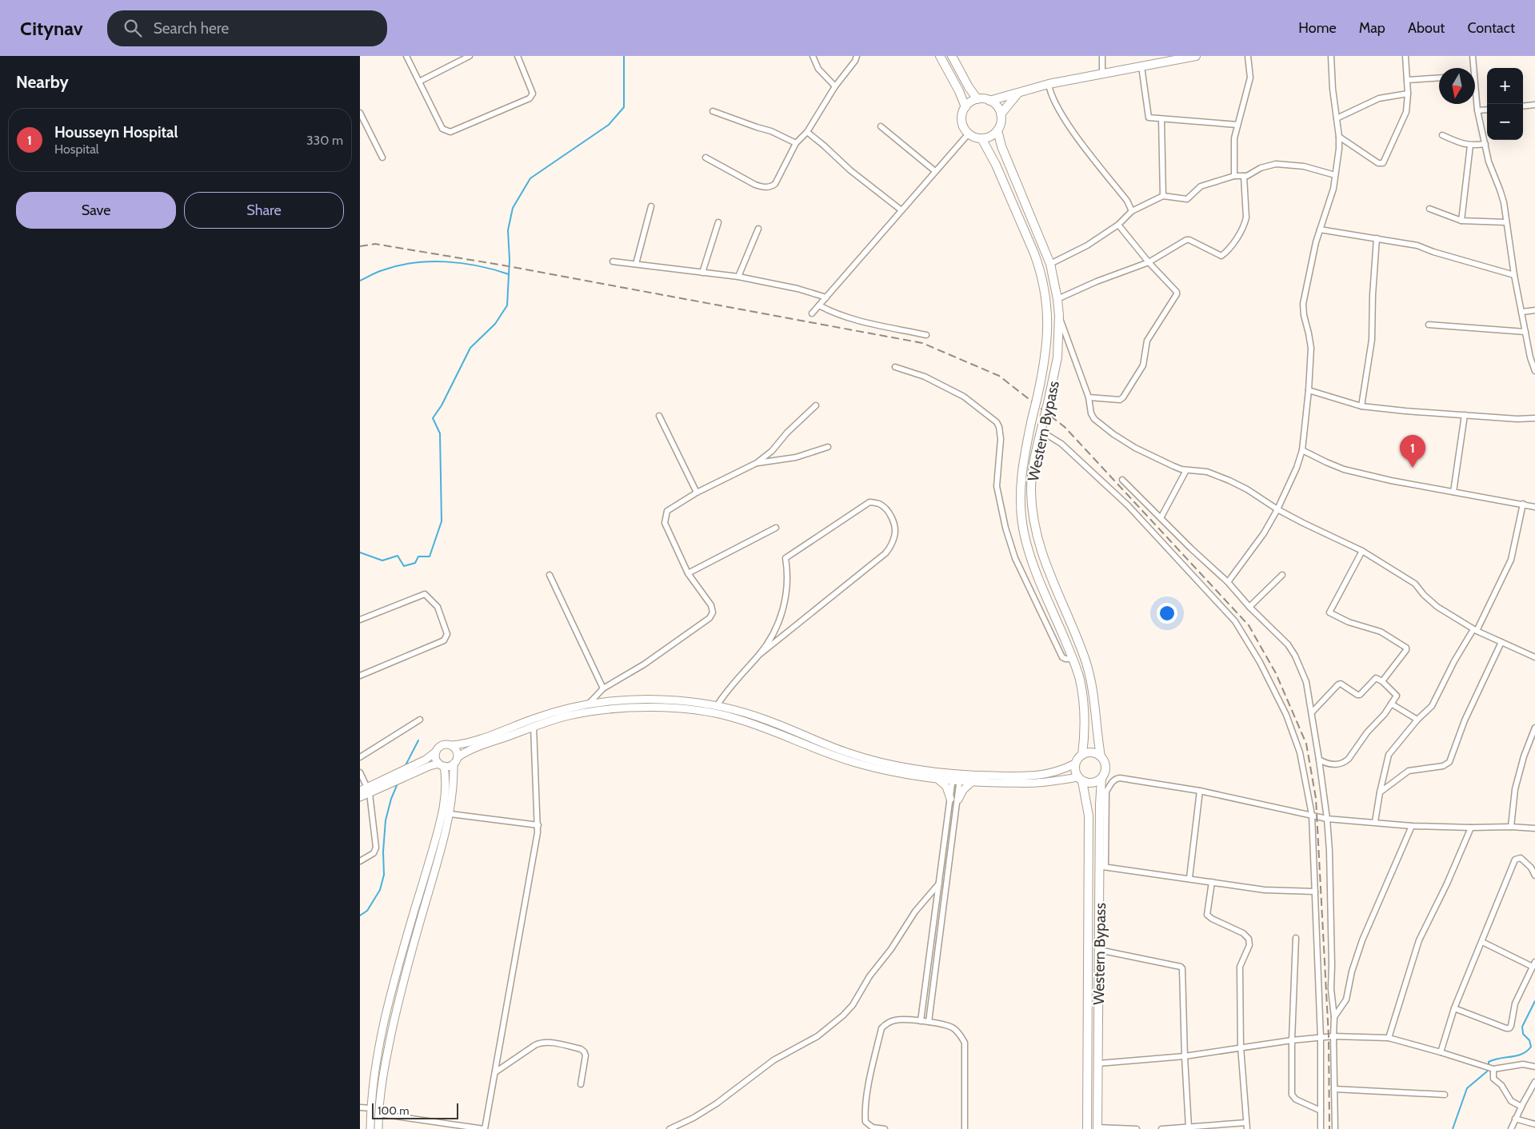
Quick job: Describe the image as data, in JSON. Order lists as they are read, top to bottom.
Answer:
{
  "streets": {
    "main road": ["Western Bypass"]
  },
  "scale_bar": "100 m",
  "north": "bottom",
  "page": {
    "header": "Citynav",
    "search": "Search here",
    "nav": [
      "Home",
      "Map",
      "About",
      "Contact"
    ],
    "heading": "Nearby",
    "map_buttons": ["+", "−"],
    "list": [
      {
        "mark": "1",
        "name": "Housseyn Hospital",
        "note": "Hospital",
        "value": "330 m"
      }
    ],
    "buttons": ["Save", "Share"],
    "pins": "1",
    "scale": "100 m"
  }
}
